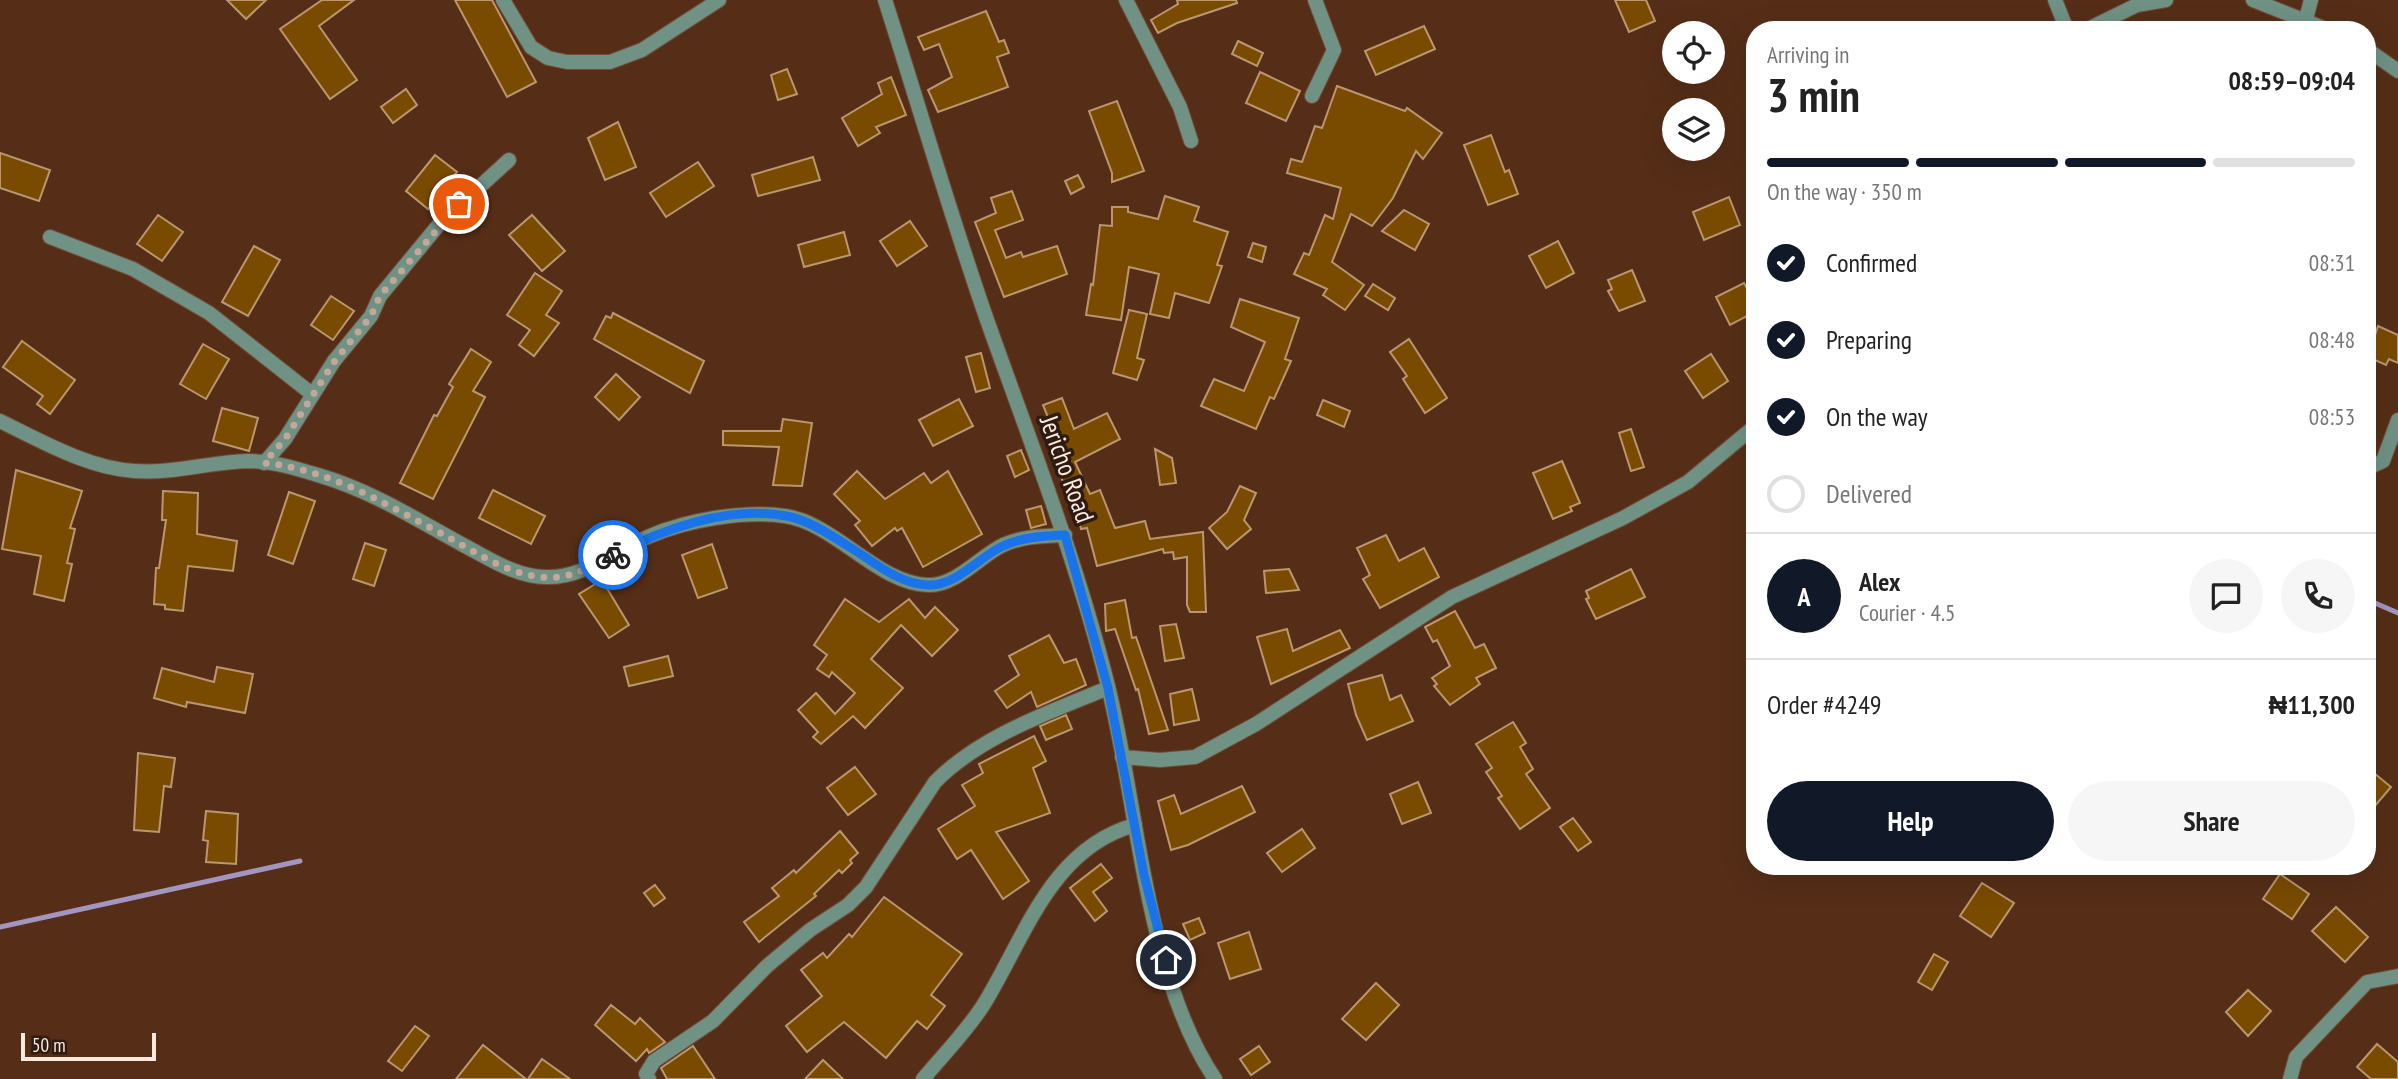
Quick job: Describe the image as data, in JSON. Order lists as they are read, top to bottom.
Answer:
{
  "streets": {
    "street": ["Jericho Road"]
  },
  "scale_bar": "50 m",
  "page": {
    "heading": ["3 min", "Arriving in", "08:59–09:04"],
    "panel": [
      "Alex",
      "Courier · 4.5",
      "Order #4249",
      "₦11,300"
    ],
    "bar": "On the way · 350 m",
    "list": [
      ["Confirmed", "08:31"],
      ["Preparing", "08:48"],
      ["On the way", "08:53"],
      "Delivered"
    ],
    "round": "A",
    "buttons": ["Help", "Share"],
    "scale": "50 m"
  }
}
